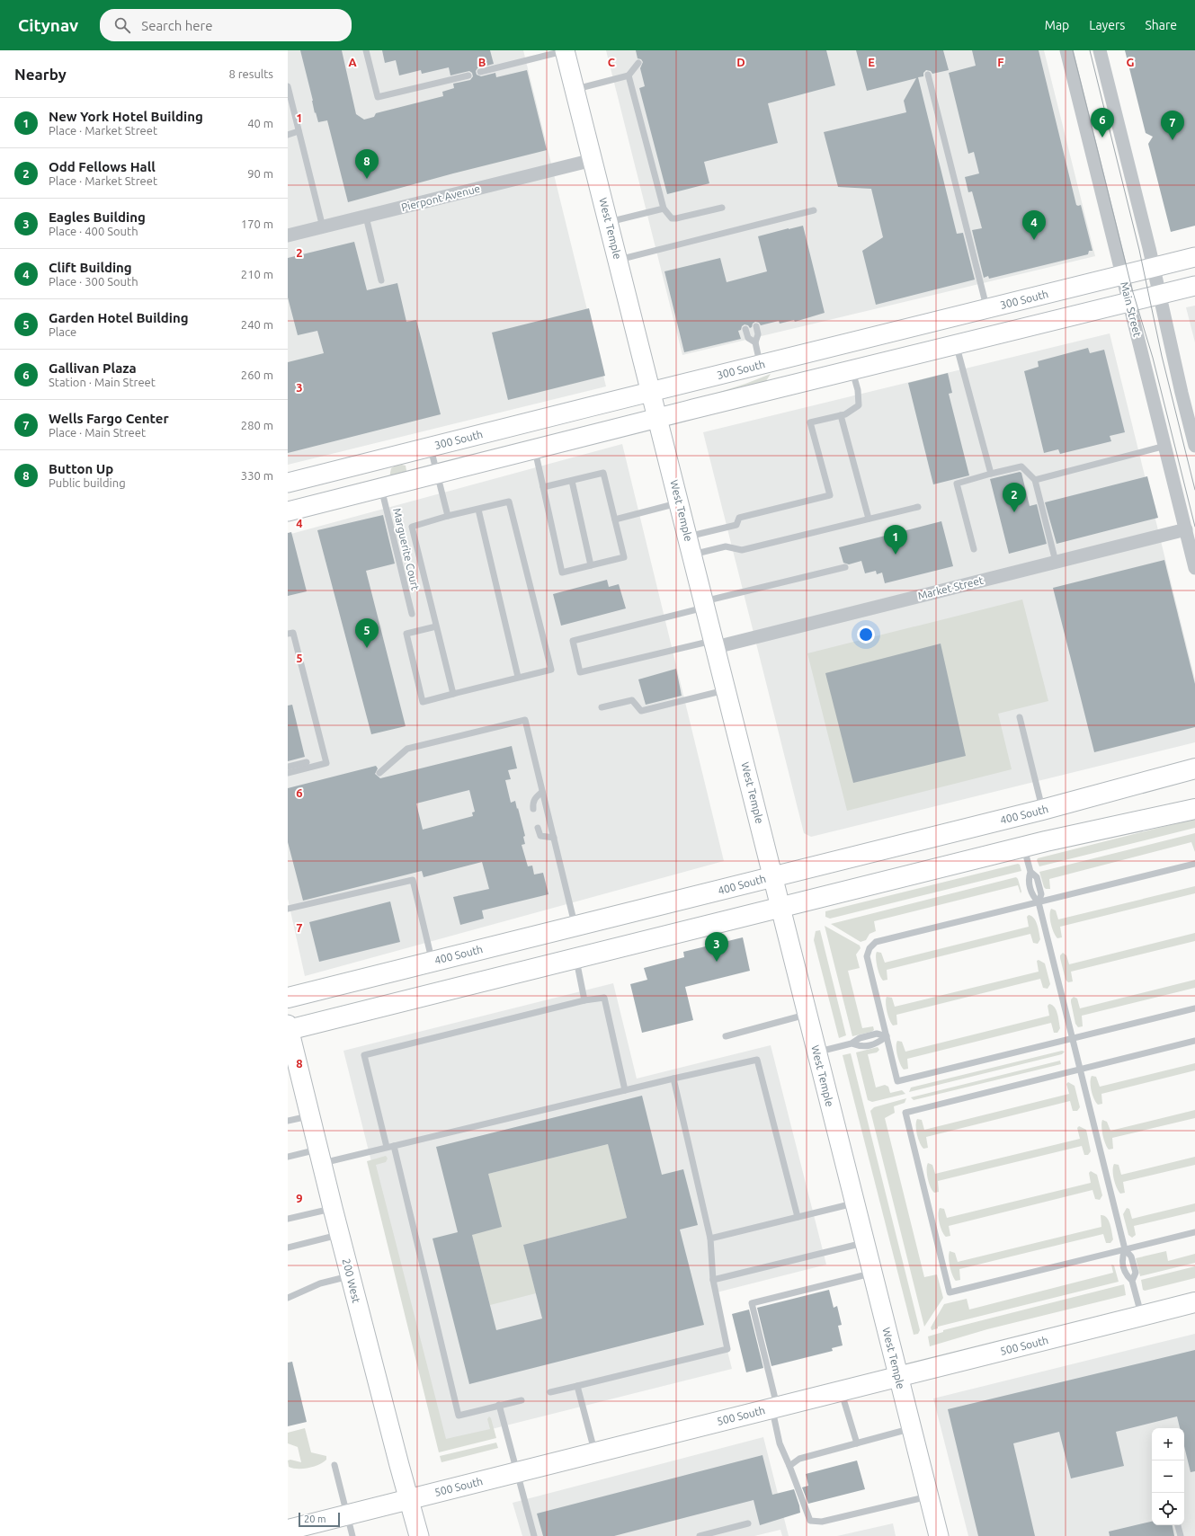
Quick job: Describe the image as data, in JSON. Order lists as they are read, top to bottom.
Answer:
{
  "streets": {
    "main road": ["400 South", "500 South"],
    "street": [
      "Pierpont Avenue",
      "West Temple",
      "300 South",
      "Main Street",
      "Market Street",
      "200 West"
    ],
    "lane": ["Marguerite Court"]
  },
  "crossings": [
    ["Pierpont Avenue", "West Temple"],
    ["West Temple", "300 South"],
    ["West Temple", "Market Street"],
    ["West Temple", "400 South"],
    ["West Temple", "500 South"],
    ["300 South", "Main Street"],
    ["300 South", "Marguerite Court"],
    ["Main Street", "Market Street"],
    ["200 West", "500 South"]
  ],
  "scale_bar": "20 m",
  "page": {
    "header": "Citynav",
    "search": "Search here",
    "nav": ["Map", "Layers", "Share"],
    "heading": ["Nearby", "8 results"],
    "list": [
      {
        "mark": "1",
        "name": "New York Hotel Building",
        "note": "Place · Market Street",
        "value": "40 m"
      },
      {
        "mark": "2",
        "name": "Odd Fellows Hall",
        "note": "Place · Market Street",
        "value": "90 m"
      },
      {
        "mark": "3",
        "name": "Eagles Building",
        "note": "Place · 400 South",
        "value": "170 m"
      },
      {
        "mark": "4",
        "name": "Clift Building",
        "note": "Place · 300 South",
        "value": "210 m"
      },
      {
        "mark": "5",
        "name": "Garden Hotel Building",
        "note": "Place",
        "value": "240 m"
      },
      {
        "mark": "6",
        "name": "Gallivan Plaza",
        "note": "Station · Main Street",
        "value": "260 m"
      },
      {
        "mark": "7",
        "name": "Wells Fargo Center",
        "note": "Place · Main Street",
        "value": "280 m"
      },
      {
        "mark": "8",
        "name": "Button Up",
        "note": "Public building",
        "value": "330 m"
      }
    ],
    "pins": [
      "6",
      "7",
      "8",
      "4",
      "2",
      "1",
      "5",
      "3"
    ],
    "map_buttons": ["+", "−"],
    "scale": "20 m"
  },
  "grid": {
    "columns": [
      "A",
      "B",
      "C",
      "D",
      "E",
      "F",
      "G"
    ],
    "rows": [
      "1",
      "2",
      "3",
      "4",
      "5",
      "6",
      "7",
      "8",
      "9"
    ]
  }
}
